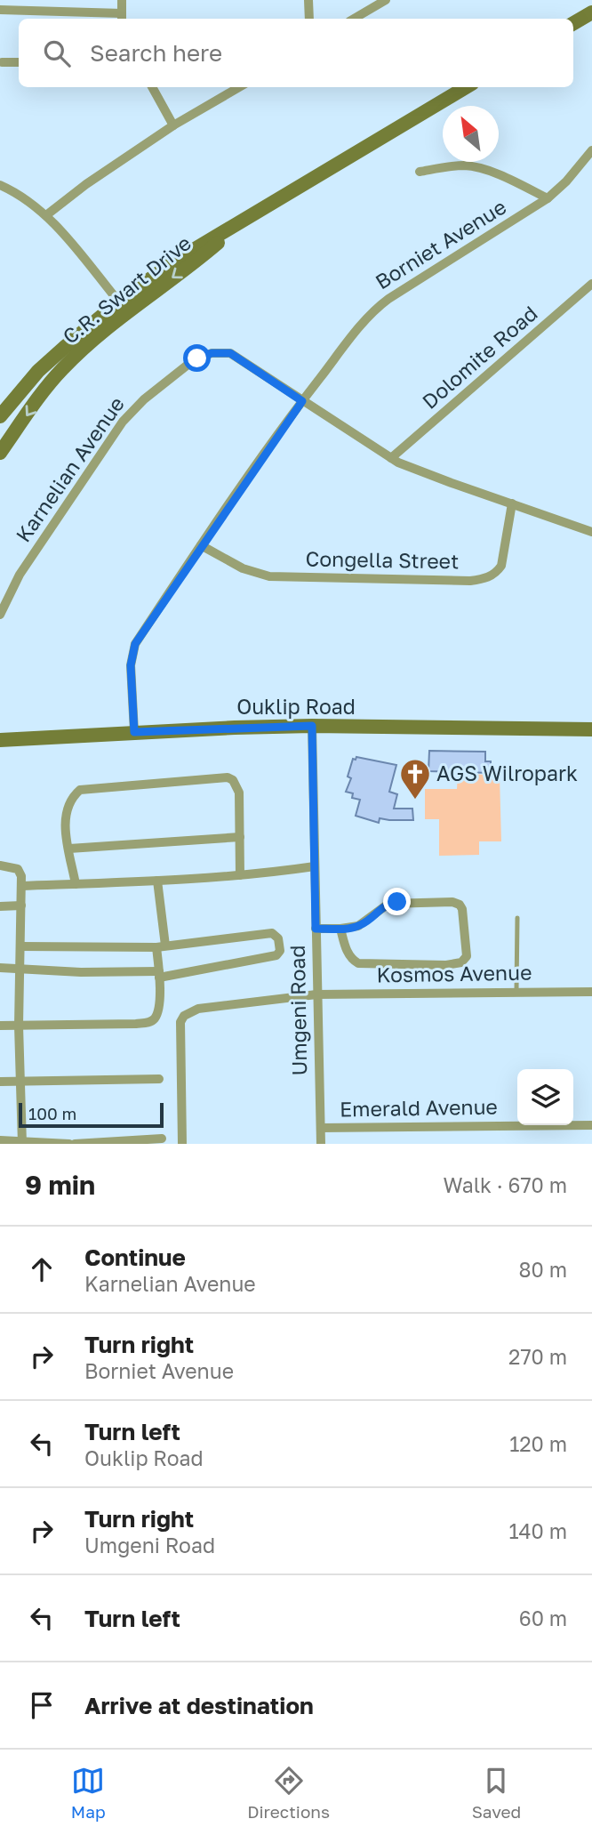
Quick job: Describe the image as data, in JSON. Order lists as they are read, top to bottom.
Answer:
{
  "streets": {
    "main road": ["C.R. Swart Drive", "Ouklip Road"],
    "street": [
      "Borniet Avenue",
      "Dolomite Road",
      "Karnelian Avenue",
      "Congella Street",
      "Kosmos Avenue",
      "Umgeni Road",
      "Emerald Avenue"
    ]
  },
  "crossings": [
    ["Borniet Avenue", "Karnelian Avenue"],
    ["Borniet Avenue", "Congella Street"],
    ["Borniet Avenue", "Ouklip Road"],
    ["Dolomite Road", "Karnelian Avenue"],
    ["Karnelian Avenue", "Congella Street"],
    ["Ouklip Road", "Umgeni Road"],
    ["Kosmos Avenue", "Umgeni Road"],
    ["Umgeni Road", "Emerald Avenue"]
  ],
  "places": {
    "church": ["AGS Wilropark"]
  },
  "scale_bar": "100 m",
  "north": "top left",
  "page": {
    "search": "Search here",
    "scale": "100 m",
    "heading": ["9 min", "Walk · 670 m"],
    "list": [
      ["Continue", "Karnelian Avenue", "80 m"],
      ["Turn right", "Borniet Avenue", "270 m"],
      ["Turn left", "Ouklip Road", "120 m"],
      ["Turn right", "Umgeni Road", "140 m"],
      ["Turn left", "60 m"],
      "Arrive at destination"
    ],
    "nav": ["Map", "Directions", "Saved"]
  }
}
